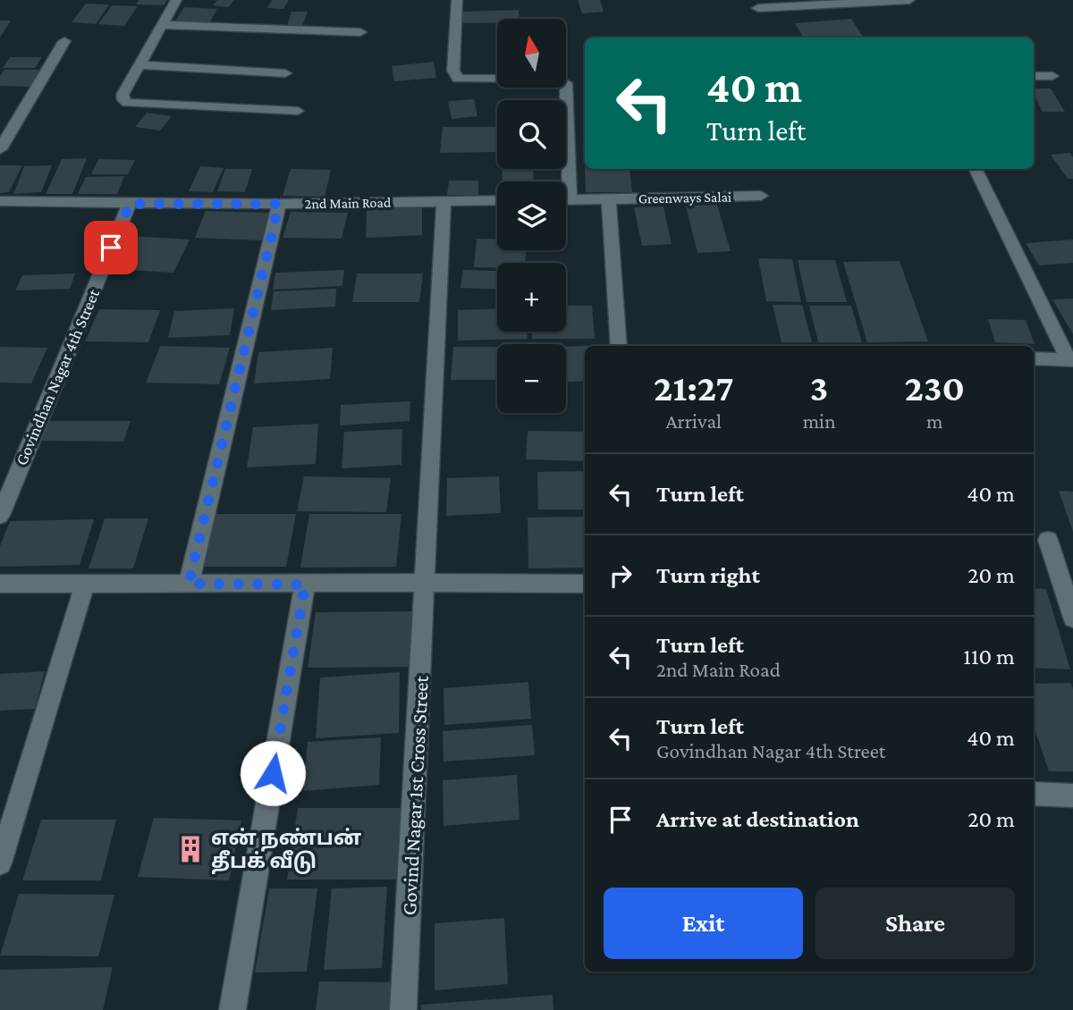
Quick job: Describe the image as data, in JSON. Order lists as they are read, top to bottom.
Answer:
{
  "streets": {
    "street": [
      "Greenways Salai",
      "2nd Main Road",
      "Govindhan Nagar 4th Street",
      "Govind Nagar 1st Cross Street"
    ]
  },
  "crossings": [
    ["2nd Main Road", "Govindhan Nagar 4th Street"],
    ["2nd Main Road", "Govind Nagar 1st Cross Street"]
  ],
  "places": {
    "building": ["என் நண்பன் தீபக் வீடு"]
  },
  "north": "top",
  "page": {
    "map_buttons": ["+", "−"],
    "turn": ["40 m", "Turn left"],
    "eta": [
      "21:27",
      "Arrival",
      "3",
      "min",
      "230",
      "m"
    ],
    "list": [
      {
        "name": "Turn left",
        "value": "40 m"
      },
      {
        "name": "Turn right",
        "value": "20 m"
      },
      {
        "name": "Turn left",
        "note": "2nd Main Road",
        "value": "110 m"
      },
      {
        "name": "Turn left",
        "note": "Govindhan Nagar 4th Street",
        "value": "40 m"
      },
      {
        "name": "Arrive at destination",
        "value": "20 m"
      }
    ],
    "buttons": ["Exit", "Share"]
  }
}
